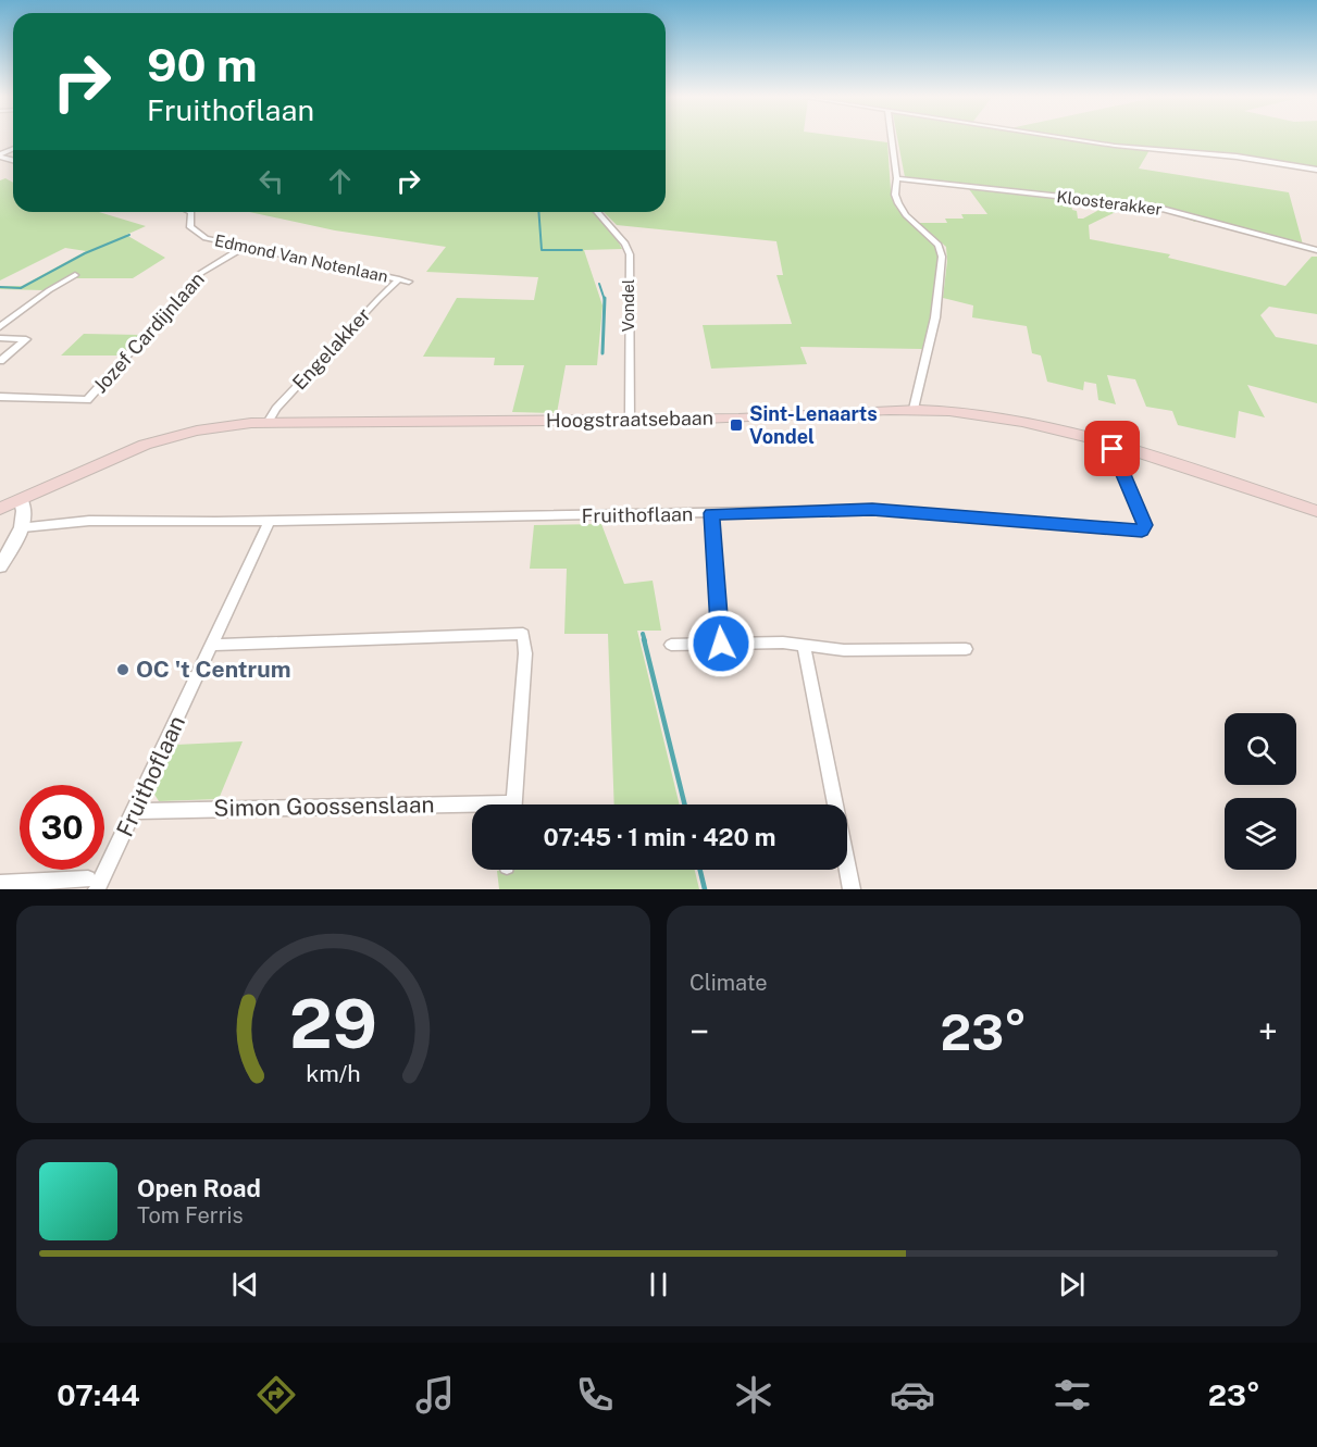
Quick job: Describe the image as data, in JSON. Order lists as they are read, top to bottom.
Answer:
{
  "streets": {
    "main road": ["Hoogstraatsebaan"],
    "street": [
      "Kloosterakker",
      "Edmond Van Notenlaan",
      "Vondel",
      "Jozef Cardijnlaan",
      "Engelakker",
      "Fruithoflaan",
      "Simon Goossenslaan"
    ]
  },
  "crossings": [
    ["Edmond Van Notenlaan", "Jozef Cardijnlaan"],
    ["Edmond Van Notenlaan", "Engelakker"],
    ["Vondel", "Hoogstraatsebaan"],
    ["Engelakker", "Hoogstraatsebaan"],
    ["Hoogstraatsebaan", "Fruithoflaan"],
    ["Fruithoflaan", "Simon Goossenslaan"]
  ],
  "places": {
    "transit": ["Sint-Lenaarts Vondel"],
    "other": ["OC 't Centrum"]
  },
  "page": {
    "turn": ["90 m", "Fruithoflaan"],
    "limit": "30",
    "trip": "07:45 · 1 min · 420 m",
    "tile": "Climate",
    "heat": ["−", "23°", "+"],
    "song": ["Open Road", "Tom Ferris"],
    "tabs": ["07:44", "23°"],
    "gauge": ["29", "km/h"]
  }
}
